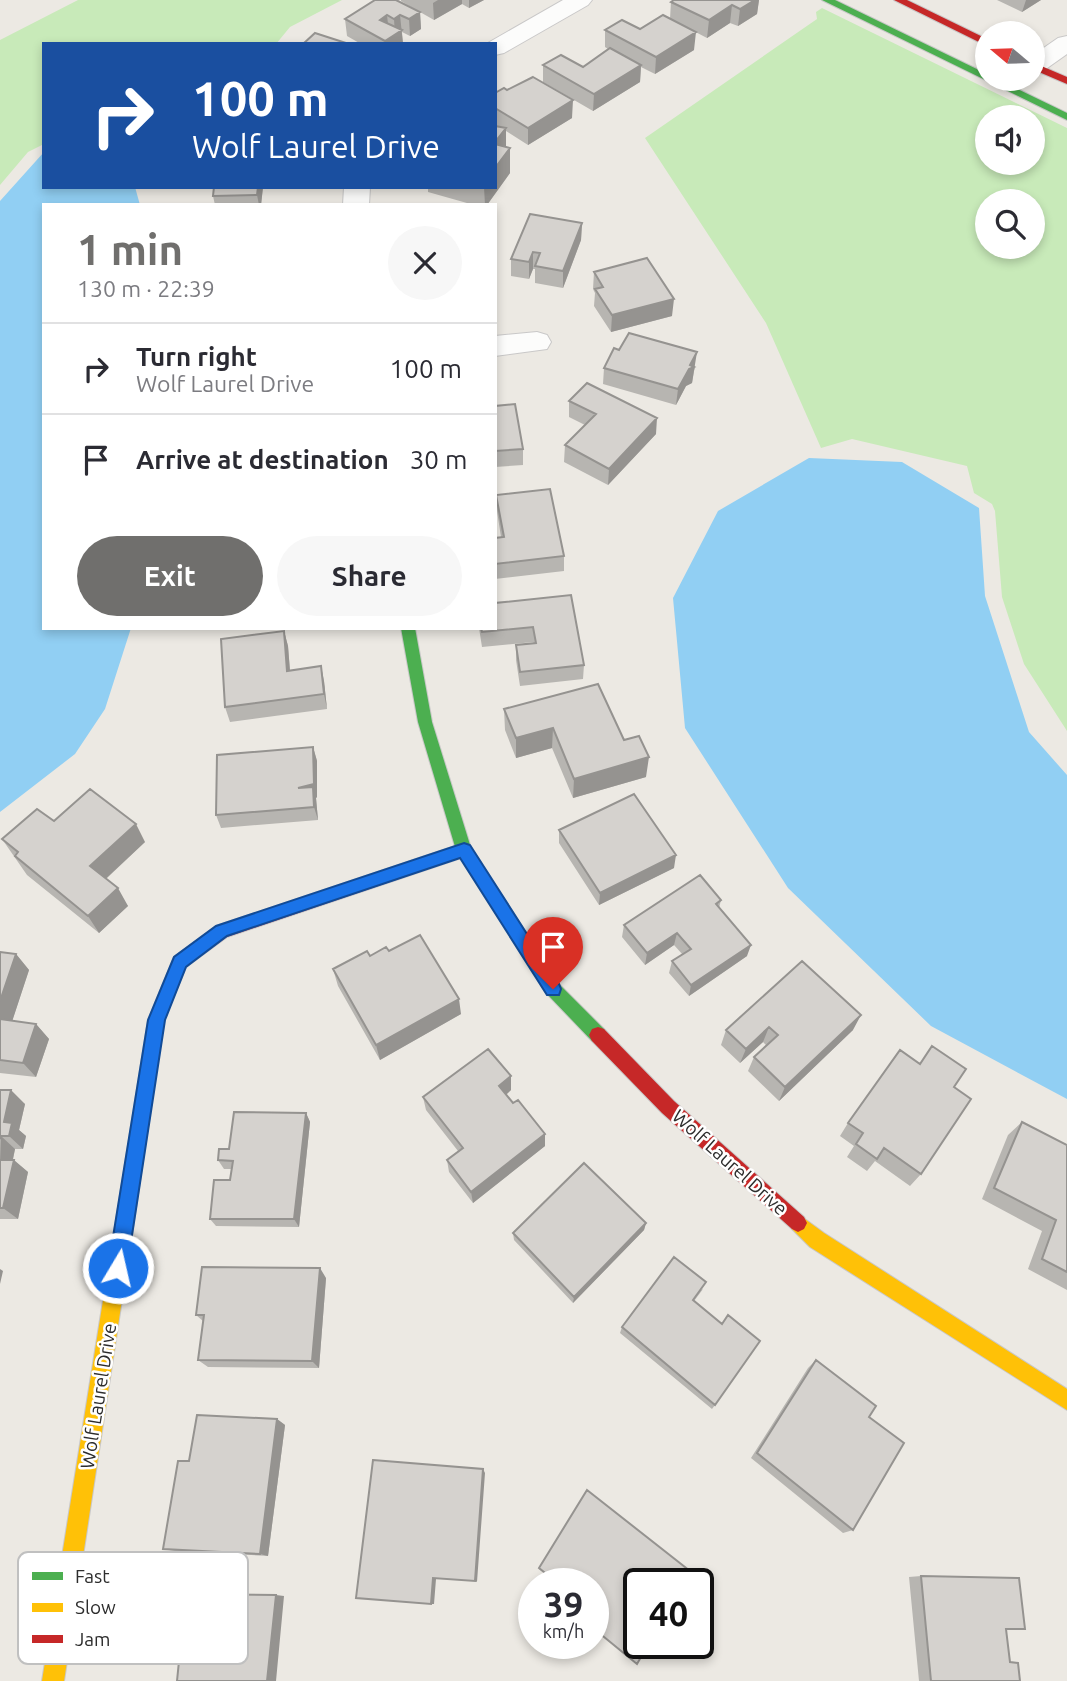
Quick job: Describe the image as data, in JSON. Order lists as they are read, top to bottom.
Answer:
{
  "streets": {
    "street": ["Wolf Laurel Drive"]
  },
  "legend": ["Fast", "Slow", "Jam"],
  "north": "left",
  "page": {
    "turn": ["100 m", "Wolf Laurel Drive"],
    "heading": ["1 min", "130 m · 22:39"],
    "list": [
      {
        "name": "Turn right",
        "note": "Wolf Laurel Drive",
        "value": "100 m"
      },
      {
        "name": "Arrive at destination",
        "value": "30 m"
      }
    ],
    "buttons": ["Exit", "Share"],
    "speed": "39 km/h",
    "limit": "40"
  }
}
